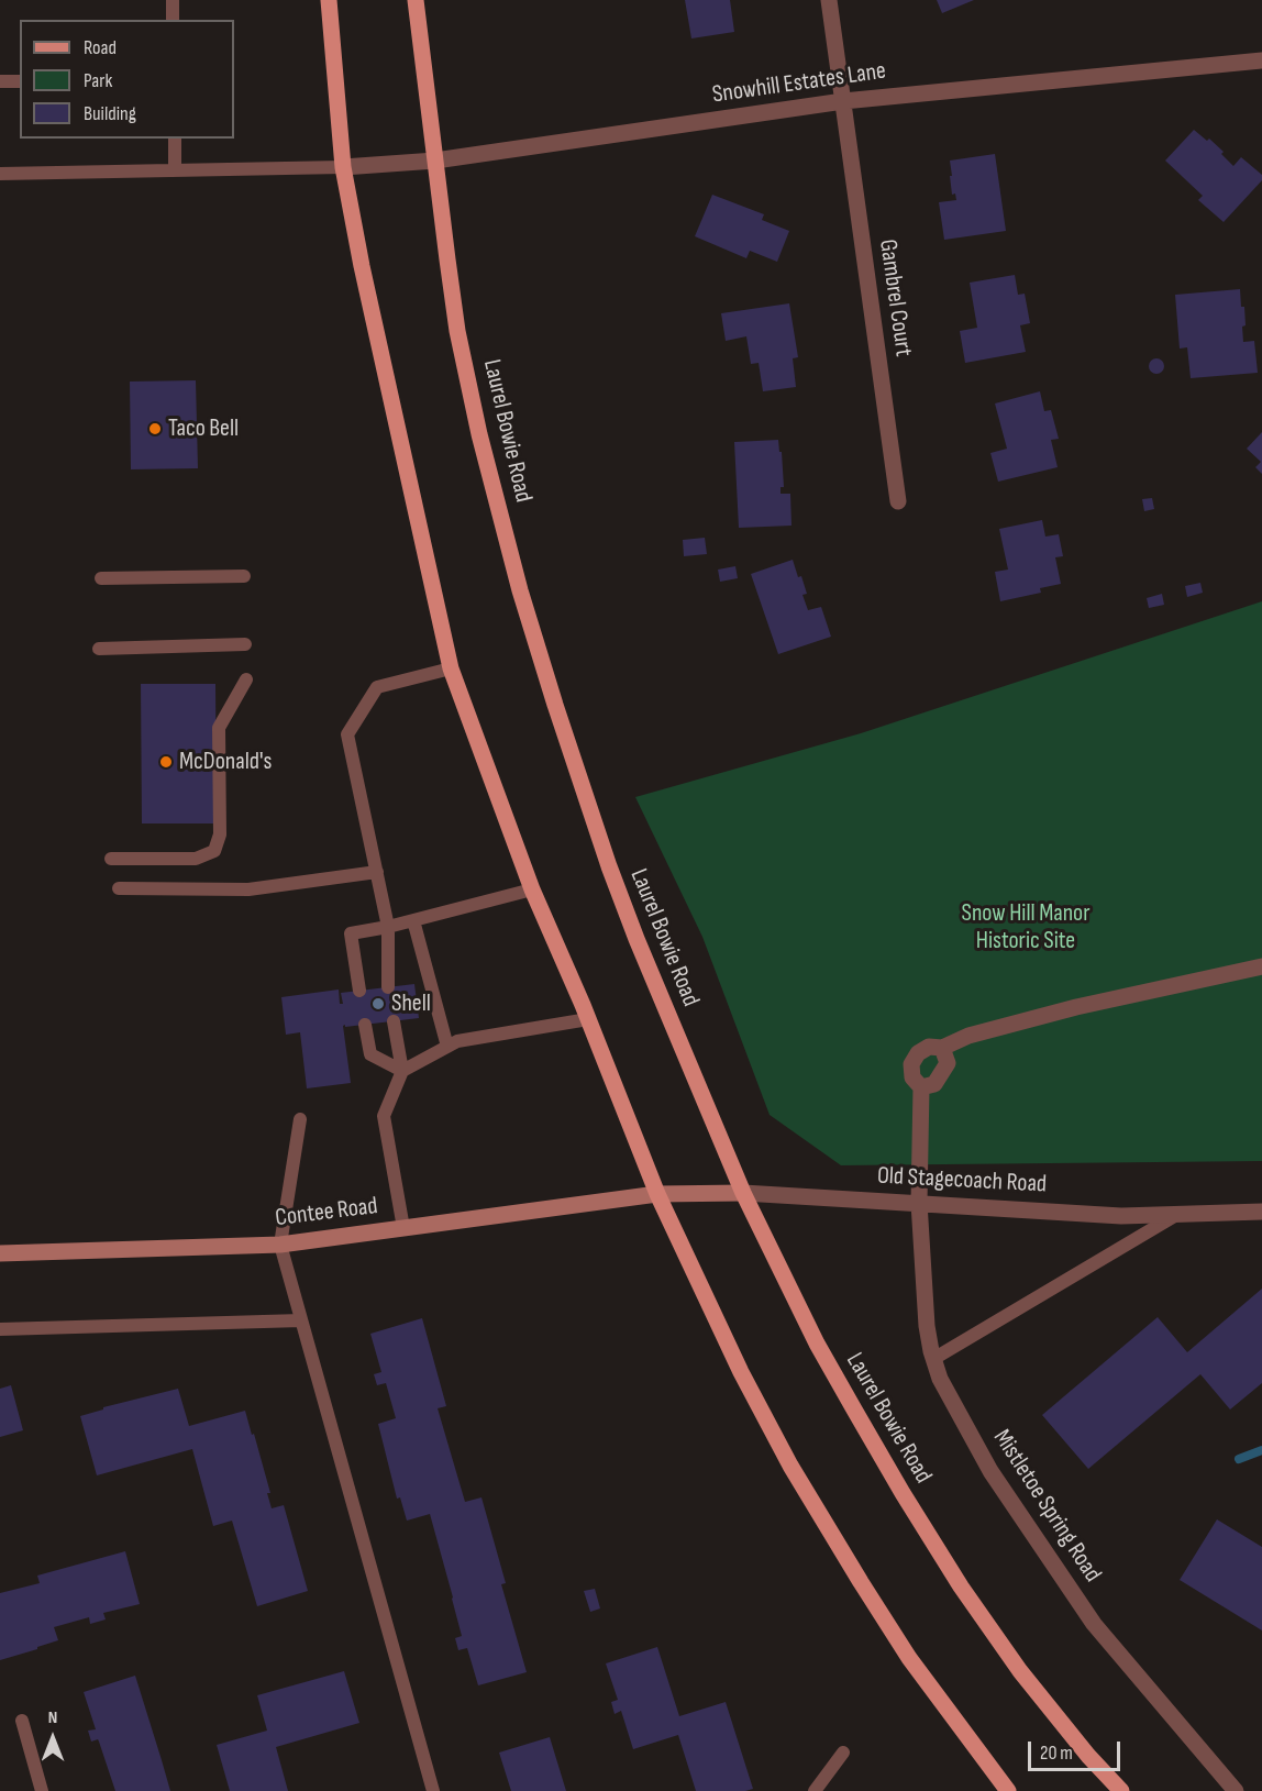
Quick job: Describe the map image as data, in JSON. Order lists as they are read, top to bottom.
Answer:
{
  "streets": {
    "main road": ["Laurel Bowie Road"],
    "street": [
      "Snowhill Estates Lane",
      "Gambrel Court",
      "Old Stagecoach Road",
      "Contee Road",
      "Mistletoe Spring Road"
    ]
  },
  "crossings": [
    ["Snowhill Estates Lane", "Gambrel Court"],
    ["Snowhill Estates Lane", "Laurel Bowie Road"],
    ["Laurel Bowie Road", "Old Stagecoach Road"],
    ["Old Stagecoach Road", "Contee Road"],
    ["Old Stagecoach Road", "Mistletoe Spring Road"]
  ],
  "parks": ["Snow Hill Manor Historic Site"],
  "places": ["Taco Bell", "McDonald's", "Shell"],
  "legend": ["Road", "Park", "Building"],
  "scale_bar": "20 m",
  "north": "top"
}
